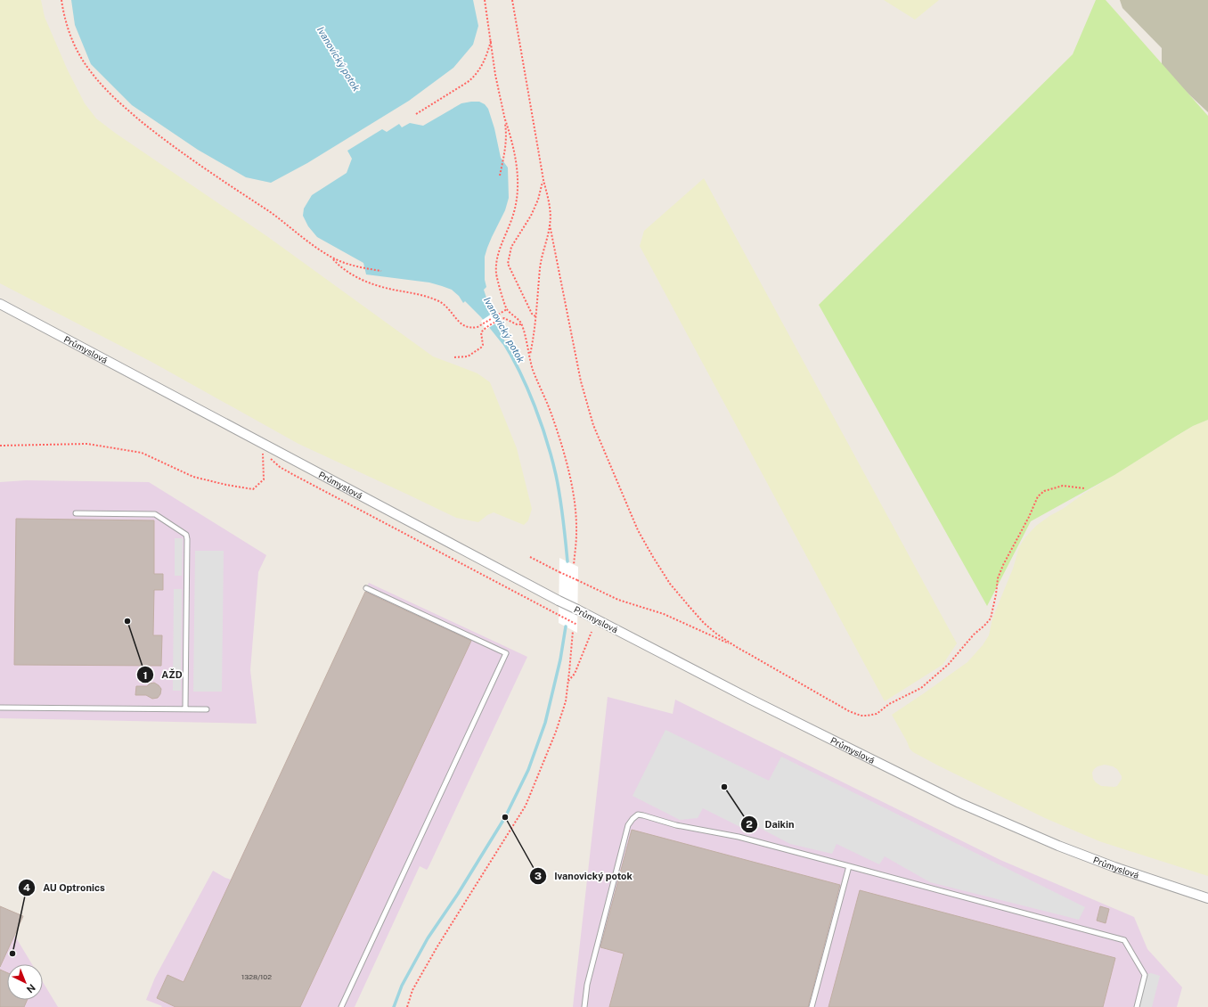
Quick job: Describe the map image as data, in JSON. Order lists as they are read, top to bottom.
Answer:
{
  "streets": {
    "street": ["Průmyslová"]
  },
  "water": ["Ivanovický potok"],
  "places": [
    "AŽD",
    "Daikin",
    "Ivanovický potok",
    "AU Optronics"
  ],
  "house_numbers": ["1328/102"],
  "north": "bottom right"
}
